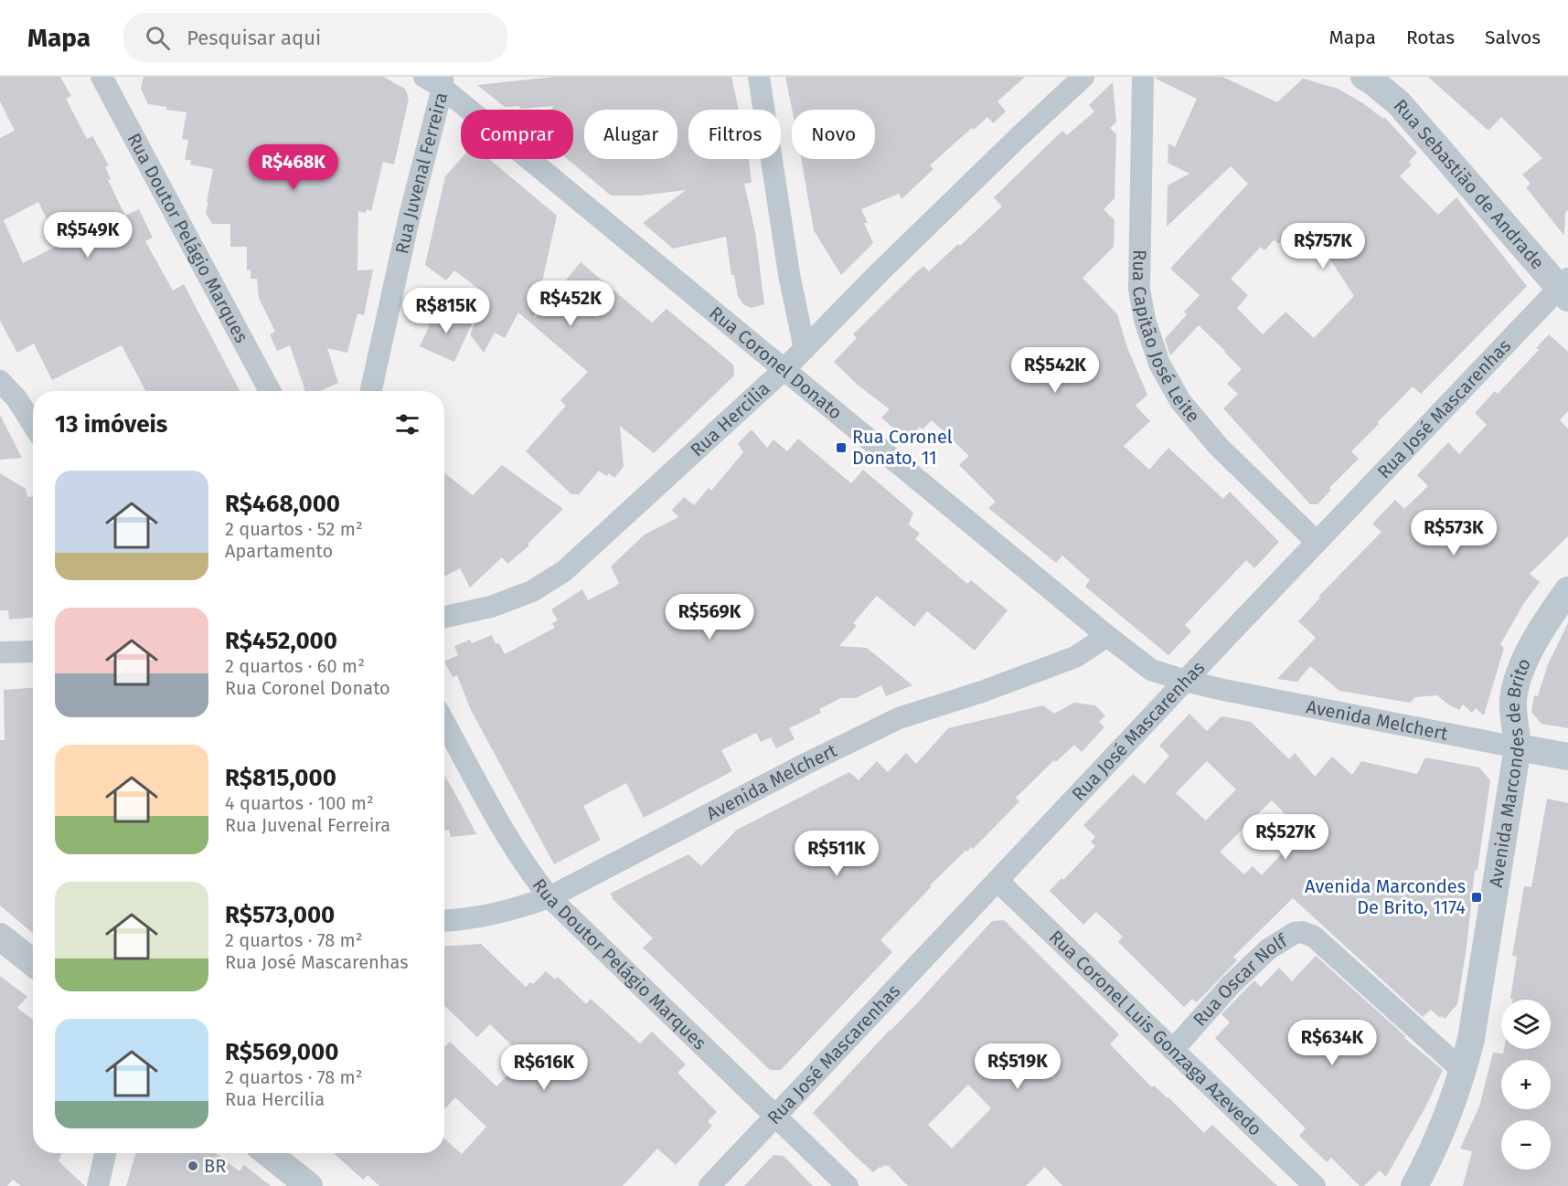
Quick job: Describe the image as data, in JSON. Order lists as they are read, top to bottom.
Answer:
{
  "streets": {
    "street": [
      "Rua Juvenal Ferreira",
      "Rua Sebastião de Andrade",
      "Rua Doutor Pelágio Marques",
      "Rua Capitão José Leite",
      "Rua Coronel Donato",
      "Rua José Mascarenhas",
      "Rua Hercilia",
      "Avenida Melchert",
      "Avenida Marcondes de Brito",
      "Rua Oscar Nolf",
      "Rua Coronel Luis Gonzaga Azevedo"
    ]
  },
  "crossings": [
    ["Rua Juvenal Ferreira", "Rua Coronel Donato"],
    ["Rua Sebastião de Andrade", "Rua José Mascarenhas"],
    ["Rua Doutor Pelágio Marques", "Rua José Mascarenhas"],
    ["Rua Doutor Pelágio Marques", "Avenida Melchert"],
    ["Rua Capitão José Leite", "Rua José Mascarenhas"],
    ["Rua Coronel Donato", "Rua José Mascarenhas"],
    ["Rua Coronel Donato", "Rua Hercilia"],
    ["Rua Coronel Donato", "Avenida Melchert"],
    ["Rua José Mascarenhas", "Avenida Melchert"],
    ["Rua José Mascarenhas", "Rua Coronel Luis Gonzaga Azevedo"],
    ["Avenida Melchert", "Avenida Marcondes de Brito"],
    ["Avenida Marcondes de Brito", "Rua Oscar Nolf"],
    ["Rua Oscar Nolf", "Rua Coronel Luis Gonzaga Azevedo"]
  ],
  "places": {
    "transit": ["Rua Coronel Donato, 11", "Avenida Marcondes De Brito, 1174"],
    "other": ["BR"]
  },
  "page": {
    "header": "Mapa",
    "search": "Pesquisar aqui",
    "nav": ["Mapa", "Rotas", "Salvos"],
    "chip": [
      "Comprar",
      "Alugar",
      "Filtros",
      "Novo"
    ],
    "price": [
      "R$468K",
      "R$549K",
      "R$757K",
      "R$452K",
      "R$815K",
      "R$542K",
      "R$573K",
      "R$569K",
      "R$527K",
      "R$511K",
      "R$634K",
      "R$519K",
      "R$616K"
    ],
    "heading": "13 imóveis",
    "list": [
      {
        "name": "R$468,000",
        "note": "2 quartos · 52 m² · Apartamento"
      },
      {
        "name": "R$452,000",
        "note": "2 quartos · 60 m² · Rua Coronel Donato"
      },
      {
        "name": "R$815,000",
        "note": "4 quartos · 100 m² · Rua Juvenal Ferreira"
      },
      {
        "name": "R$573,000",
        "note": "2 quartos · 78 m² · Rua José Mascarenhas"
      },
      {
        "name": "R$569,000",
        "note": "2 quartos · 78 m² · Rua Hercilia"
      }
    ],
    "map_buttons": ["+", "−"]
  }
}
